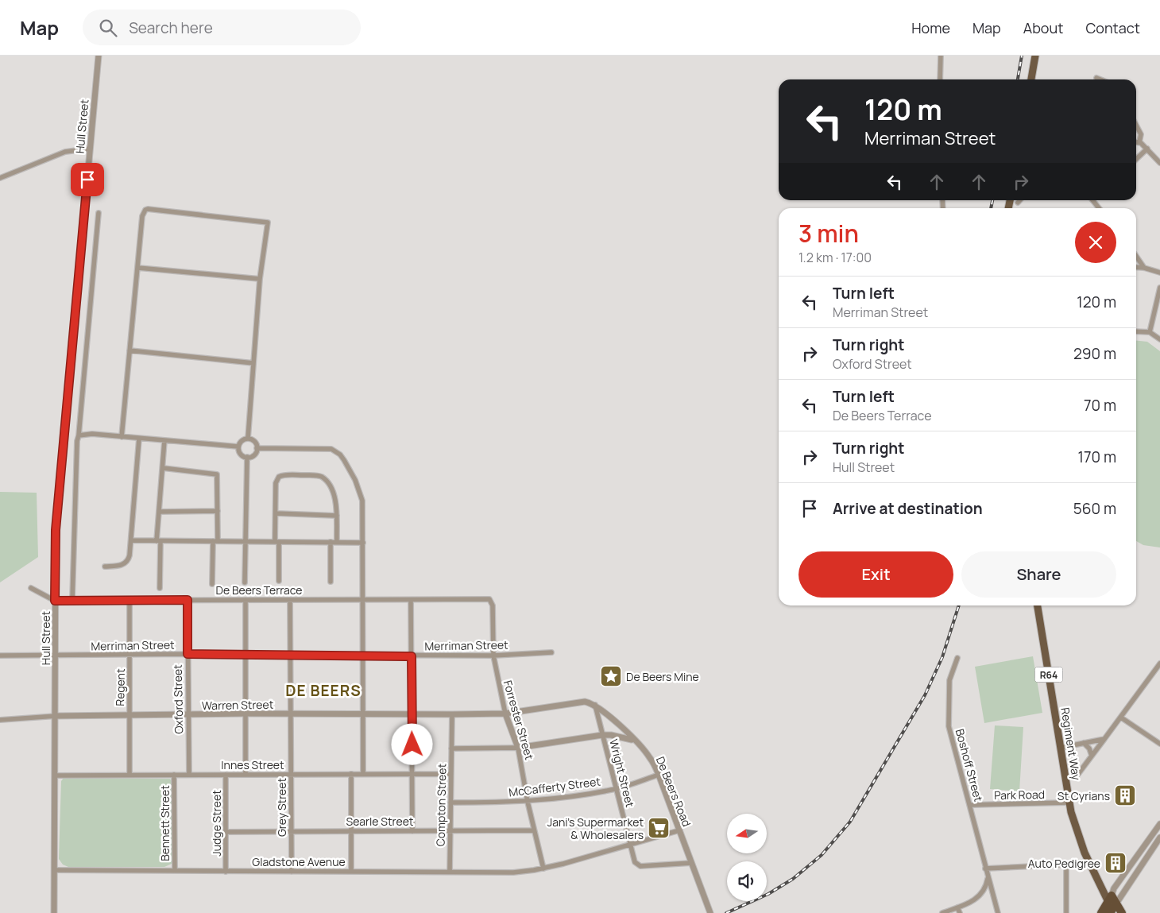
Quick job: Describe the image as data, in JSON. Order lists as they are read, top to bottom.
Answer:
{
  "streets": {
    "main road": ["R64", "Regiment Way"],
    "street": [
      "Hull Street",
      "De Beers Terrace",
      "Merriman Street",
      "Regent",
      "Oxford Street",
      "Warren Street",
      "Forrester Street",
      "Innes Street",
      "Boshoff Street",
      "Wright Street",
      "McCafferty Street",
      "De Beers Road",
      "Park Road",
      "Compton Street",
      "Grey Street",
      "Searle Street",
      "Bennett Street",
      "Judge Street",
      "Gladstone Avenue"
    ]
  },
  "crossings": [
    ["Hull Street", "De Beers Terrace"],
    ["Hull Street", "Merriman Street"],
    ["Hull Street", "Warren Street"],
    ["Hull Street", "Innes Street"],
    ["Hull Street", "Gladstone Avenue"],
    ["De Beers Terrace", "Regent"],
    ["De Beers Terrace", "Oxford Street"],
    ["De Beers Terrace", "Forrester Street"],
    ["De Beers Terrace", "Grey Street"],
    ["Merriman Street", "Regent"],
    ["Merriman Street", "Oxford Street"],
    ["Merriman Street", "Forrester Street"],
    ["Merriman Street", "Grey Street"],
    ["Regent", "Warren Street"],
    ["Regent", "Innes Street"],
    ["Oxford Street", "Warren Street"],
    ["Oxford Street", "Innes Street"],
    ["Warren Street", "Forrester Street"],
    ["Warren Street", "De Beers Road"],
    ["Warren Street", "Compton Street"],
    ["Warren Street", "Grey Street"],
    ["Forrester Street", "McCafferty Street"],
    ["Forrester Street", "Searle Street"],
    ["Forrester Street", "Gladstone Avenue"],
    ["Regiment Way", "Park Road"],
    ["Innes Street", "Compton Street"],
    ["Innes Street", "Grey Street"],
    ["Innes Street", "Bennett Street"],
    ["Innes Street", "Judge Street"],
    ["Boshoff Street", "Park Road"],
    ["Wright Street", "McCafferty Street"],
    ["Wright Street", "De Beers Road"],
    ["Wright Street", "Gladstone Avenue"],
    ["McCafferty Street", "De Beers Road"],
    ["McCafferty Street", "Compton Street"],
    ["De Beers Road", "Gladstone Avenue"],
    ["Compton Street", "Searle Street"],
    ["Compton Street", "Gladstone Avenue"],
    ["Grey Street", "Searle Street"],
    ["Grey Street", "Gladstone Avenue"],
    ["Searle Street", "Judge Street"],
    ["Bennett Street", "Gladstone Avenue"],
    ["Judge Street", "Gladstone Avenue"]
  ],
  "districts": ["DE BEERS"],
  "places": {
    "place": ["De Beers Mine"],
    "building": ["St Cyrians", "Auto Pedigree"],
    "supermarket": ["Jani's Supermarket & Wholesalers"]
  },
  "north": "left",
  "page": {
    "header": "Map",
    "search": "Search here",
    "nav": [
      "Home",
      "Map",
      "About",
      "Contact"
    ],
    "turn": ["120 m", "Merriman Street"],
    "heading": ["3 min", "1.2 km · 17:00"],
    "list": [
      {
        "name": "Turn left",
        "note": "Merriman Street",
        "value": "120 m"
      },
      {
        "name": "Turn right",
        "note": "Oxford Street",
        "value": "290 m"
      },
      {
        "name": "Turn left",
        "note": "De Beers Terrace",
        "value": "70 m"
      },
      {
        "name": "Turn right",
        "note": "Hull Street",
        "value": "170 m"
      },
      {
        "name": "Arrive at destination",
        "value": "560 m"
      }
    ],
    "buttons": ["Exit", "Share"]
  }
}
